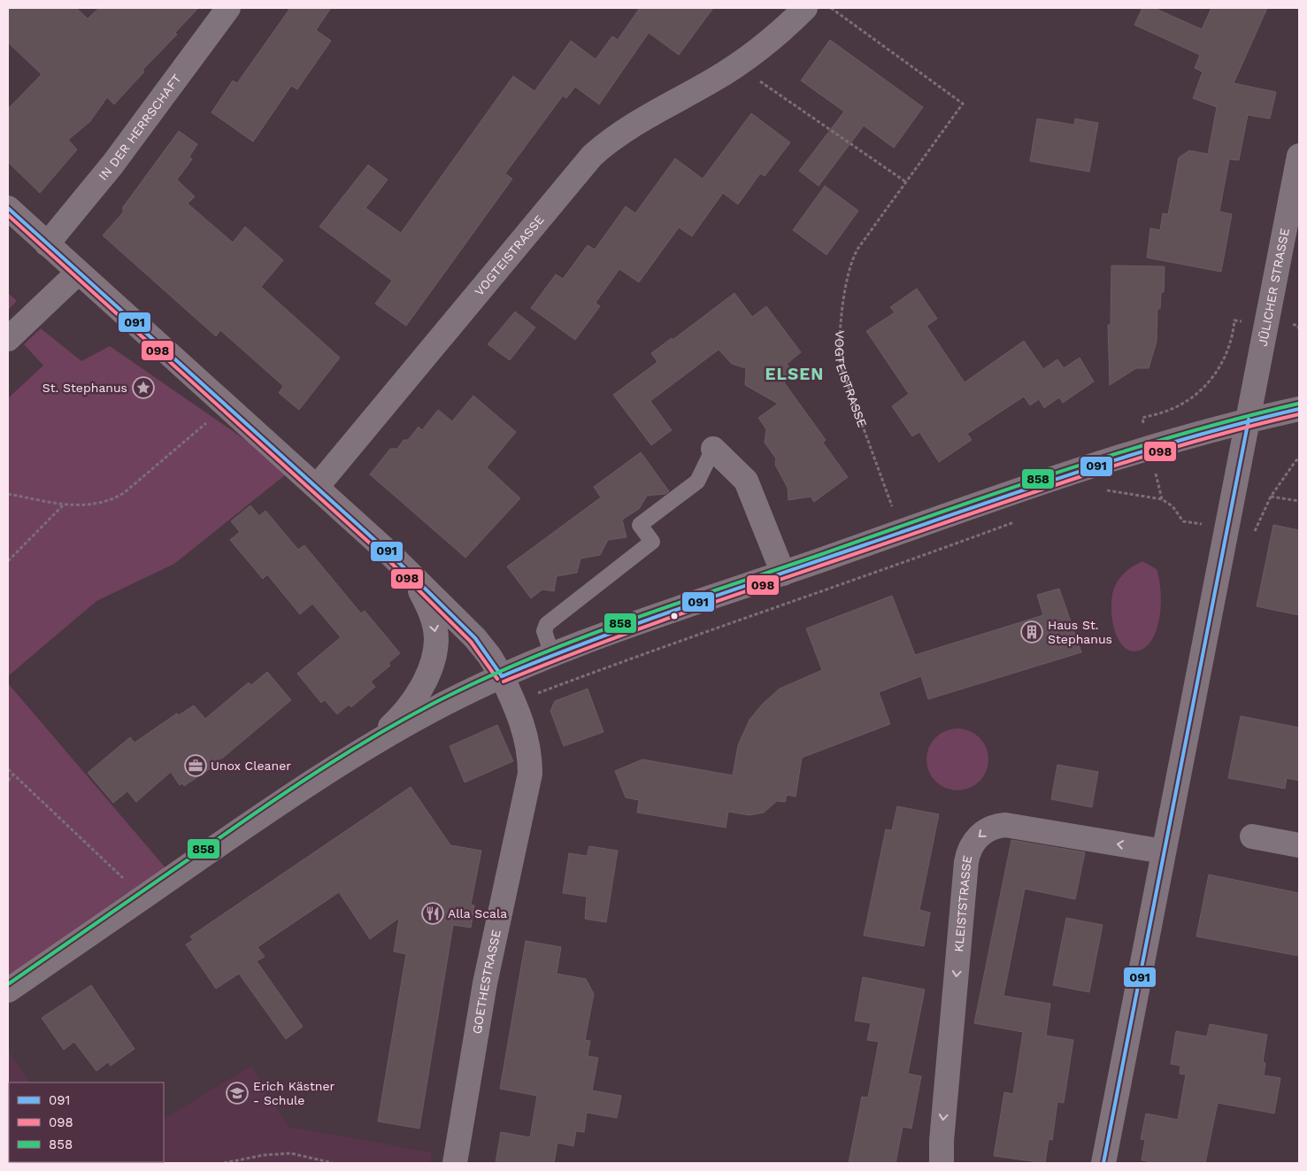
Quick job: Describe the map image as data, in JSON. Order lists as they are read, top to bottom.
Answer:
{
  "streets": {
    "street": [
      "IN DER HERRSCHAFT",
      "VOGTEISTRASSE",
      "JÜLICHER STRASSE",
      "KLEISTSTRASSE",
      "GOETHESTRASSE"
    ]
  },
  "crossings": [
    ["IN DER HERRSCHAFT", "GOETHESTRASSE"],
    ["VOGTEISTRASSE", "GOETHESTRASSE"],
    ["JÜLICHER STRASSE", "KLEISTSTRASSE"]
  ],
  "districts": ["ELSEN"],
  "places": {
    "place": ["St. Stephanus"],
    "building": ["Haus St. Stephanus"],
    "office": ["Unox Cleaner"],
    "restaurant": ["Alla Scala"],
    "school or university": ["Erich Kästner - Schule"]
  },
  "lines": ["transit line 091", "transit line 098", "transit line 858"],
  "legend": ["091", "098", "858"]
}
